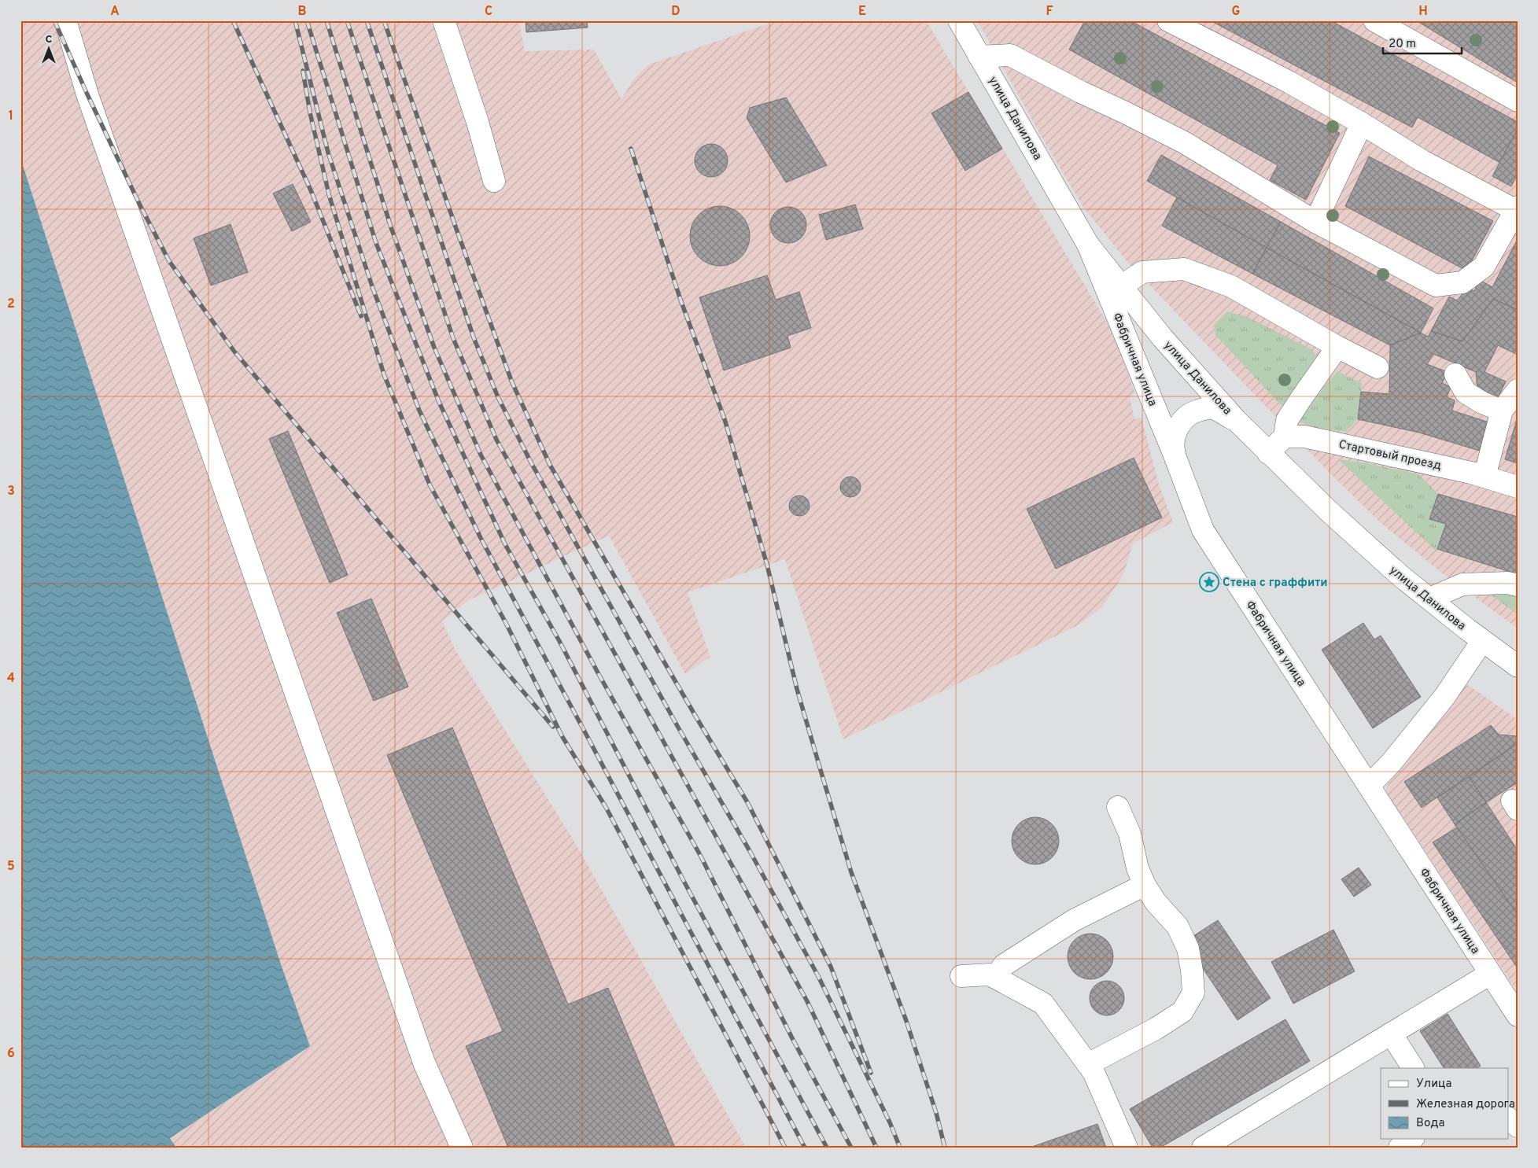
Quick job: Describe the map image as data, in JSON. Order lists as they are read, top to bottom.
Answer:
{
  "streets": {
    "street": ["улица Данилова", "Фабричная улица", "Стартовый проезд"]
  },
  "crossings": [
    ["улица Данилова", "Фабричная улица"]
  ],
  "places": {
    "place": ["Стена с граффити"]
  },
  "legend": ["Улица", "Железная дорога", "Вода"],
  "scale_bar": "20 m",
  "north": "top",
  "grid": {
    "columns": [
      "A",
      "B",
      "C",
      "D",
      "E",
      "F",
      "G",
      "H"
    ],
    "rows": [
      "1",
      "2",
      "3",
      "4",
      "5",
      "6"
    ]
  }
}
